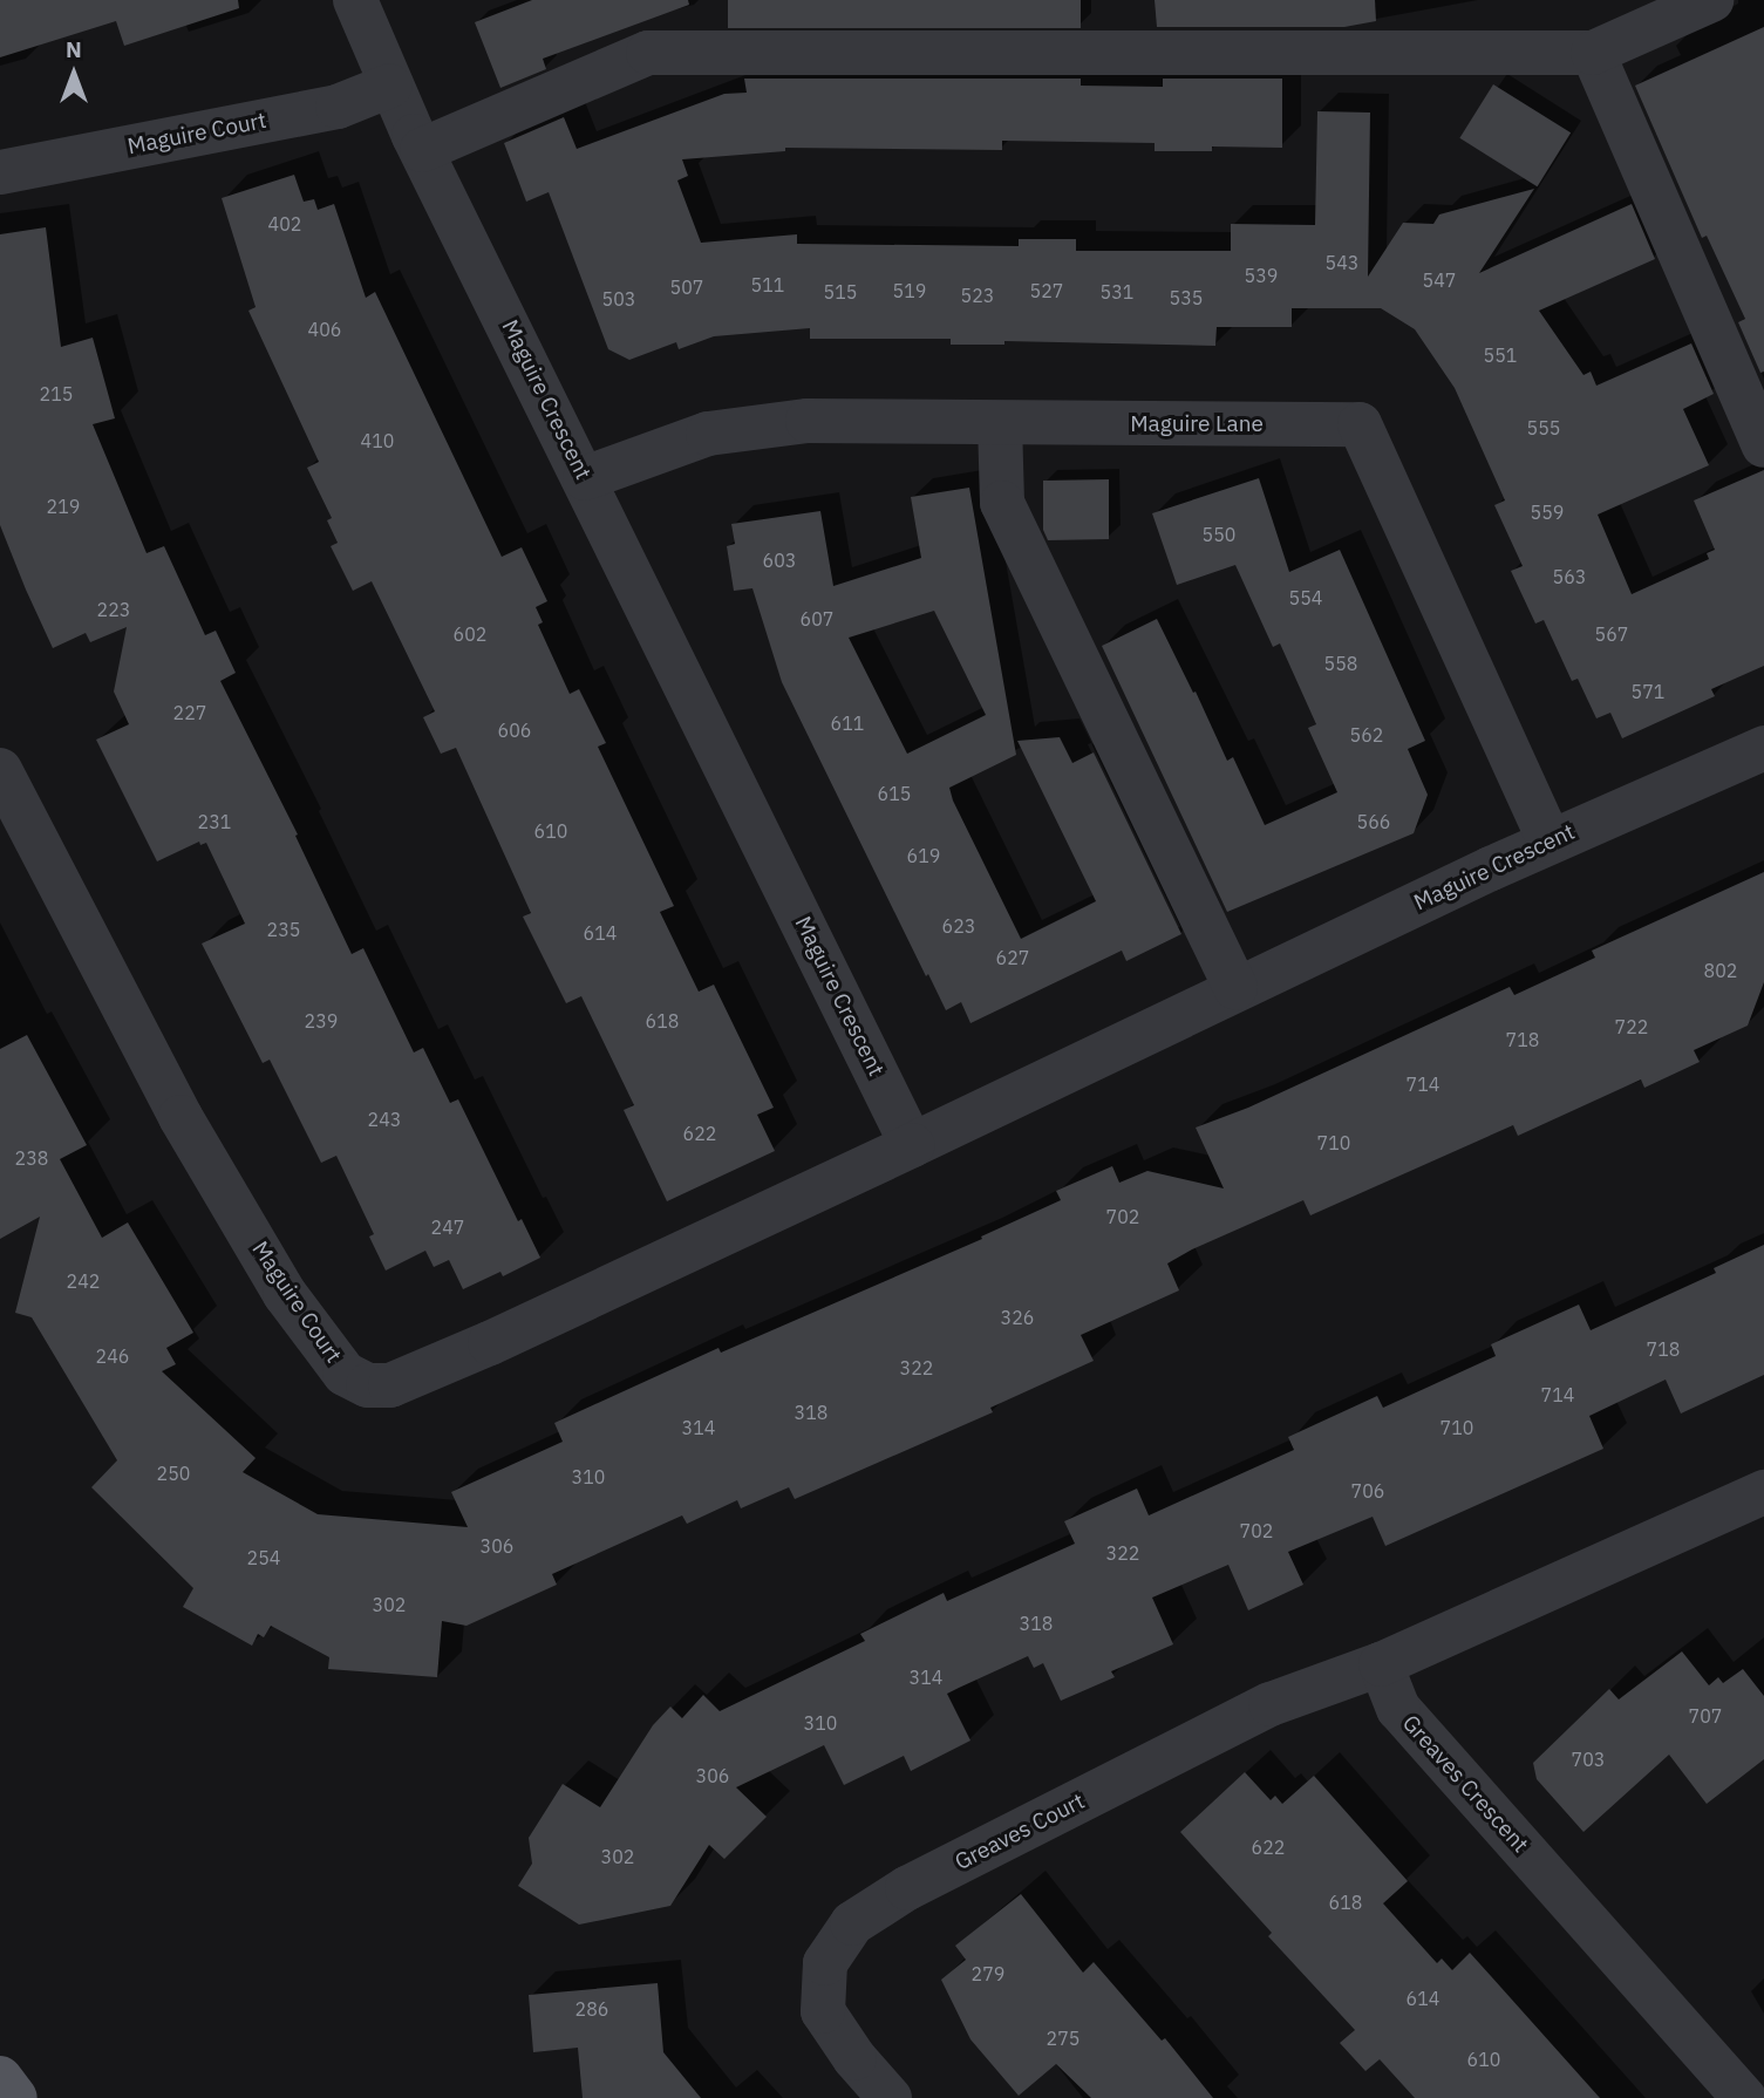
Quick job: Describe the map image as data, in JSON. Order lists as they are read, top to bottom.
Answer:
{
  "streets": {
    "street": [
      "Maguire Court",
      "Maguire Crescent",
      "Maguire Lane",
      "Greaves Crescent",
      "Greaves Court"
    ]
  },
  "crossings": [
    ["Maguire Court", "Maguire Crescent"],
    ["Maguire Crescent", "Maguire Lane"],
    ["Greaves Crescent", "Greaves Court"]
  ],
  "house_numbers": [
    "402",
    "543",
    "539",
    "547",
    "511",
    "507",
    "519",
    "527",
    "515",
    "531",
    "523",
    "535",
    "503",
    "406",
    "551",
    "215",
    "555",
    "410",
    "219",
    "559",
    "550",
    "603",
    "563",
    "554",
    "223",
    "607",
    "602",
    "567",
    "558",
    "571",
    "227",
    "611",
    "606",
    "562",
    "615",
    "231",
    "566",
    "610",
    "619",
    "623",
    "235",
    "614",
    "627",
    "802",
    "239",
    "618",
    "722",
    "718",
    "714",
    "243",
    "622",
    "710",
    "238",
    "702",
    "247",
    "242",
    "326",
    "718",
    "246",
    "322",
    "714",
    "318",
    "314",
    "710",
    "250",
    "310",
    "706",
    "702",
    "306",
    "322",
    "254",
    "302",
    "318",
    "314",
    "707",
    "310",
    "703",
    "306",
    "622",
    "302",
    "618",
    "279",
    "614",
    "286",
    "275",
    "610"
  ],
  "north": "top"
}
